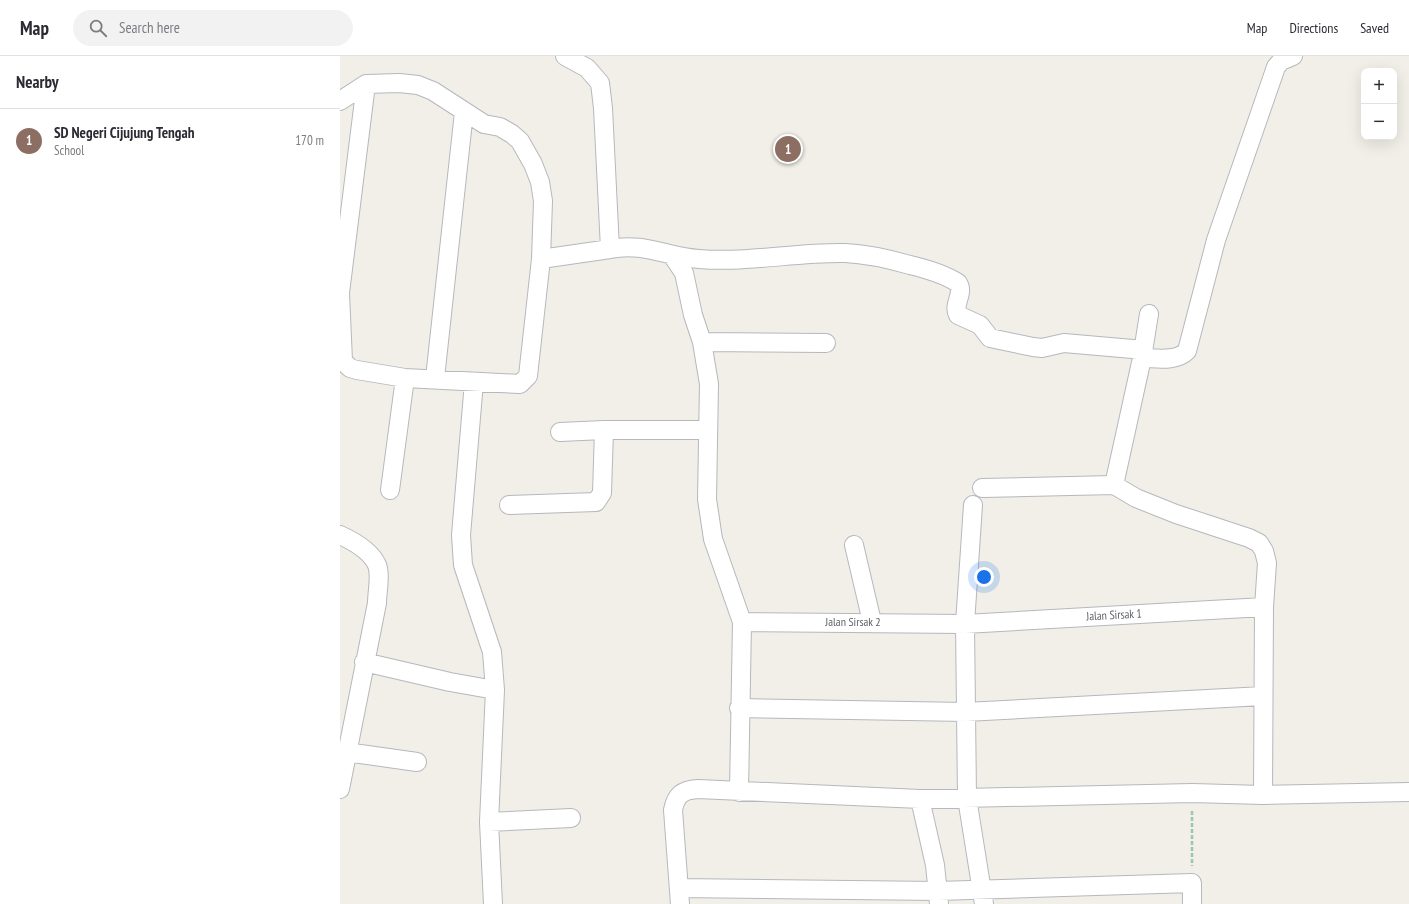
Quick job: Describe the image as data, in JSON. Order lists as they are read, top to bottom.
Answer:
{
  "streets": {
    "street": ["Jalan Sirsak 1", "Jalan Sirsak 2"]
  },
  "crossings": [
    ["Jalan Sirsak 1", "Jalan Sirsak 2"]
  ],
  "page": {
    "header": "Map",
    "search": "Search here",
    "nav": ["Map", "Directions", "Saved"],
    "heading": "Nearby",
    "map_buttons": ["+", "−"],
    "list": [
      {
        "mark": "1",
        "name": "SD Negeri Cijujung Tengah",
        "note": "School",
        "value": "170 m"
      }
    ],
    "pins": "1"
  }
}
